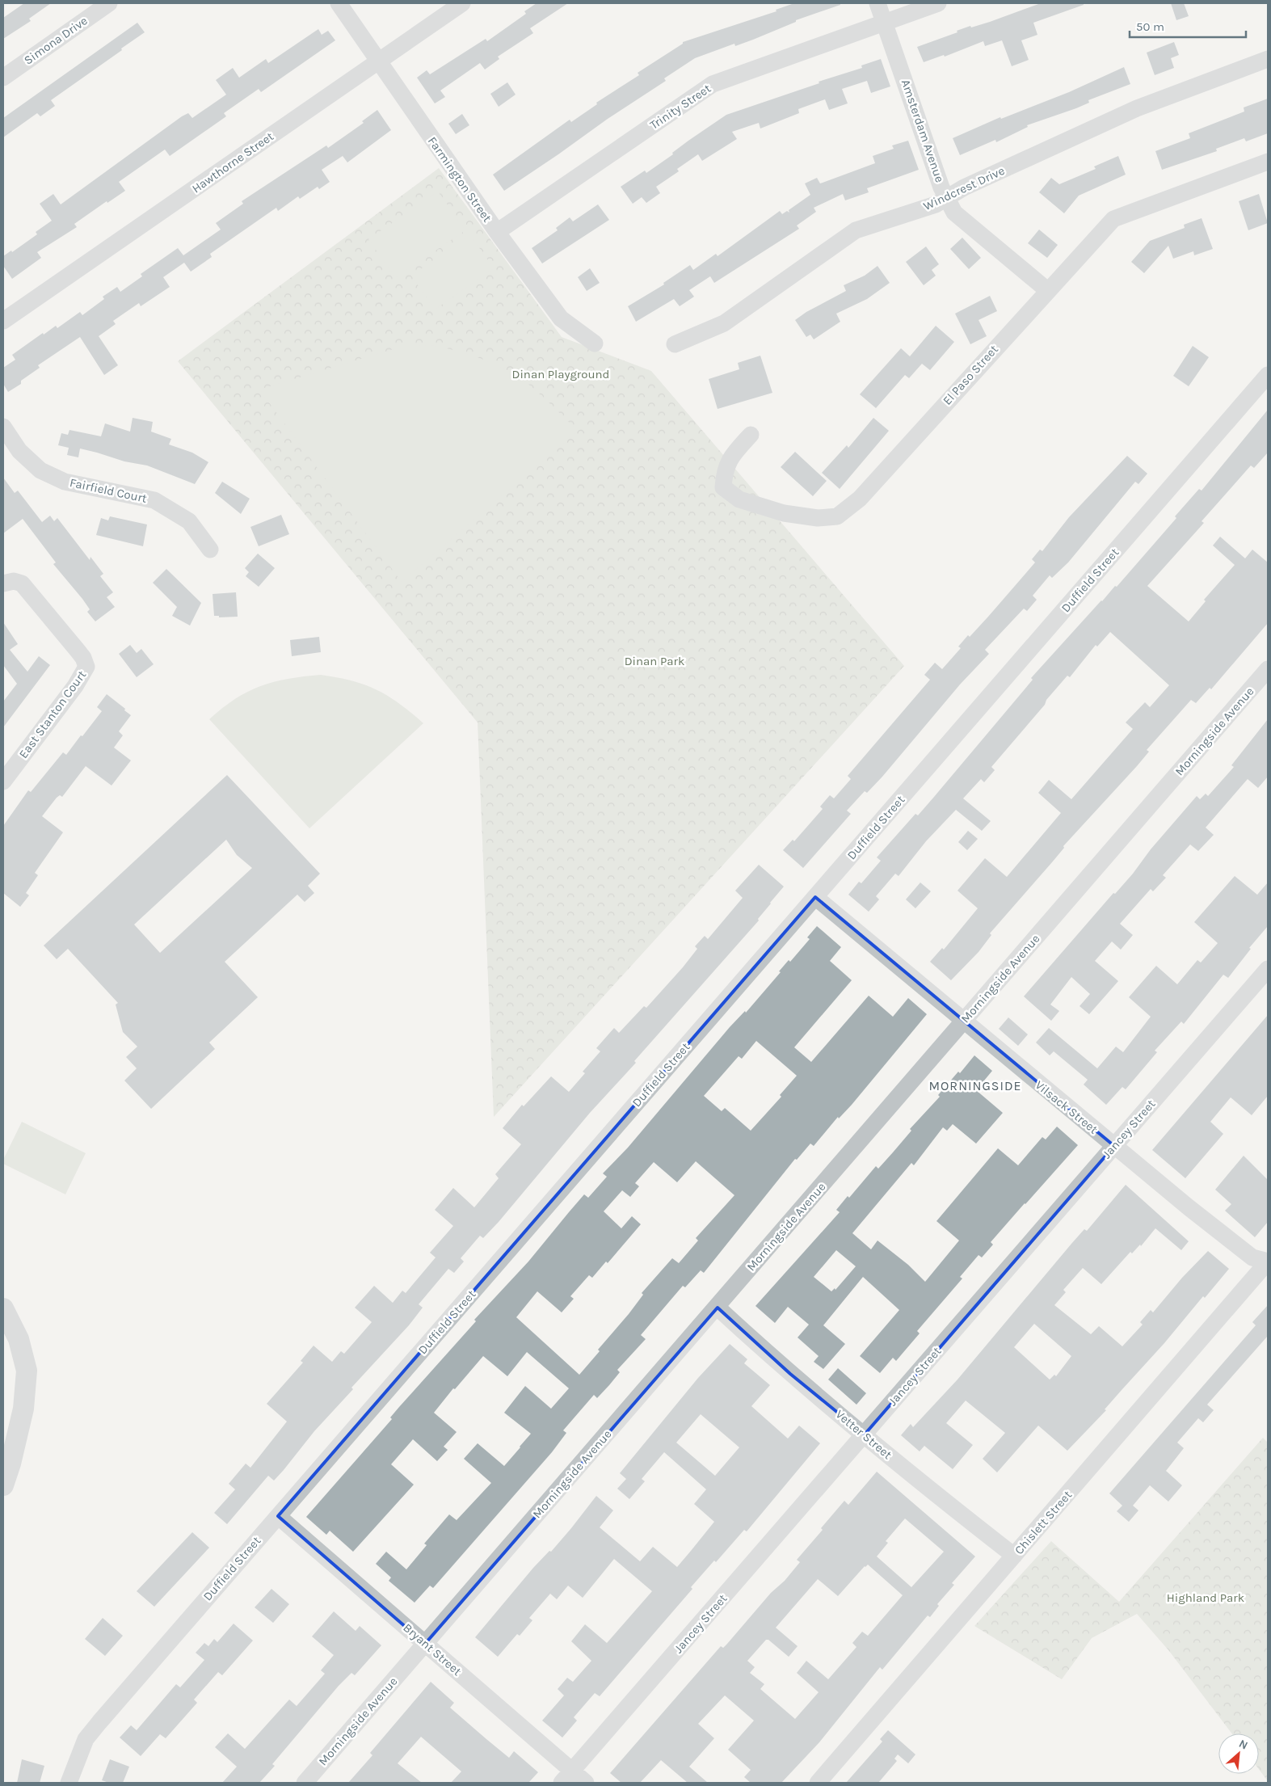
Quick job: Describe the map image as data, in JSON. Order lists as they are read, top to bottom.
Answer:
{
  "streets": {
    "street": [
      "Simona Drive",
      "Trinity Street",
      "Amsterdam Avenue",
      "Hawthorne Street",
      "Farmington Street",
      "Windcrest Drive",
      "El Paso Street",
      "Fairfield Court",
      "Duffield Street",
      "East Stanton Court",
      "Morningside Avenue",
      "Vilsack Street",
      "Jancey Street",
      "Vetter Street",
      "Chislett Street",
      "Bryant Street"
    ]
  },
  "crossings": [
    ["Trinity Street", "Amsterdam Avenue"],
    ["Trinity Street", "Farmington Street"],
    ["Amsterdam Avenue", "Windcrest Drive"],
    ["Amsterdam Avenue", "El Paso Street"],
    ["Hawthorne Street", "Farmington Street"],
    ["Duffield Street", "Vilsack Street"],
    ["Duffield Street", "Bryant Street"],
    ["Morningside Avenue", "Vilsack Street"],
    ["Morningside Avenue", "Vetter Street"],
    ["Morningside Avenue", "Bryant Street"],
    ["Vilsack Street", "Jancey Street"],
    ["Vilsack Street", "Chislett Street"],
    ["Jancey Street", "Vetter Street"],
    ["Jancey Street", "Bryant Street"],
    ["Vetter Street", "Chislett Street"]
  ],
  "districts": ["MORNINGSIDE"],
  "parks": ["Dinan Playground", "Dinan Park", "Highland Park"],
  "scale_bar": "50 m",
  "north": "top right"
}
